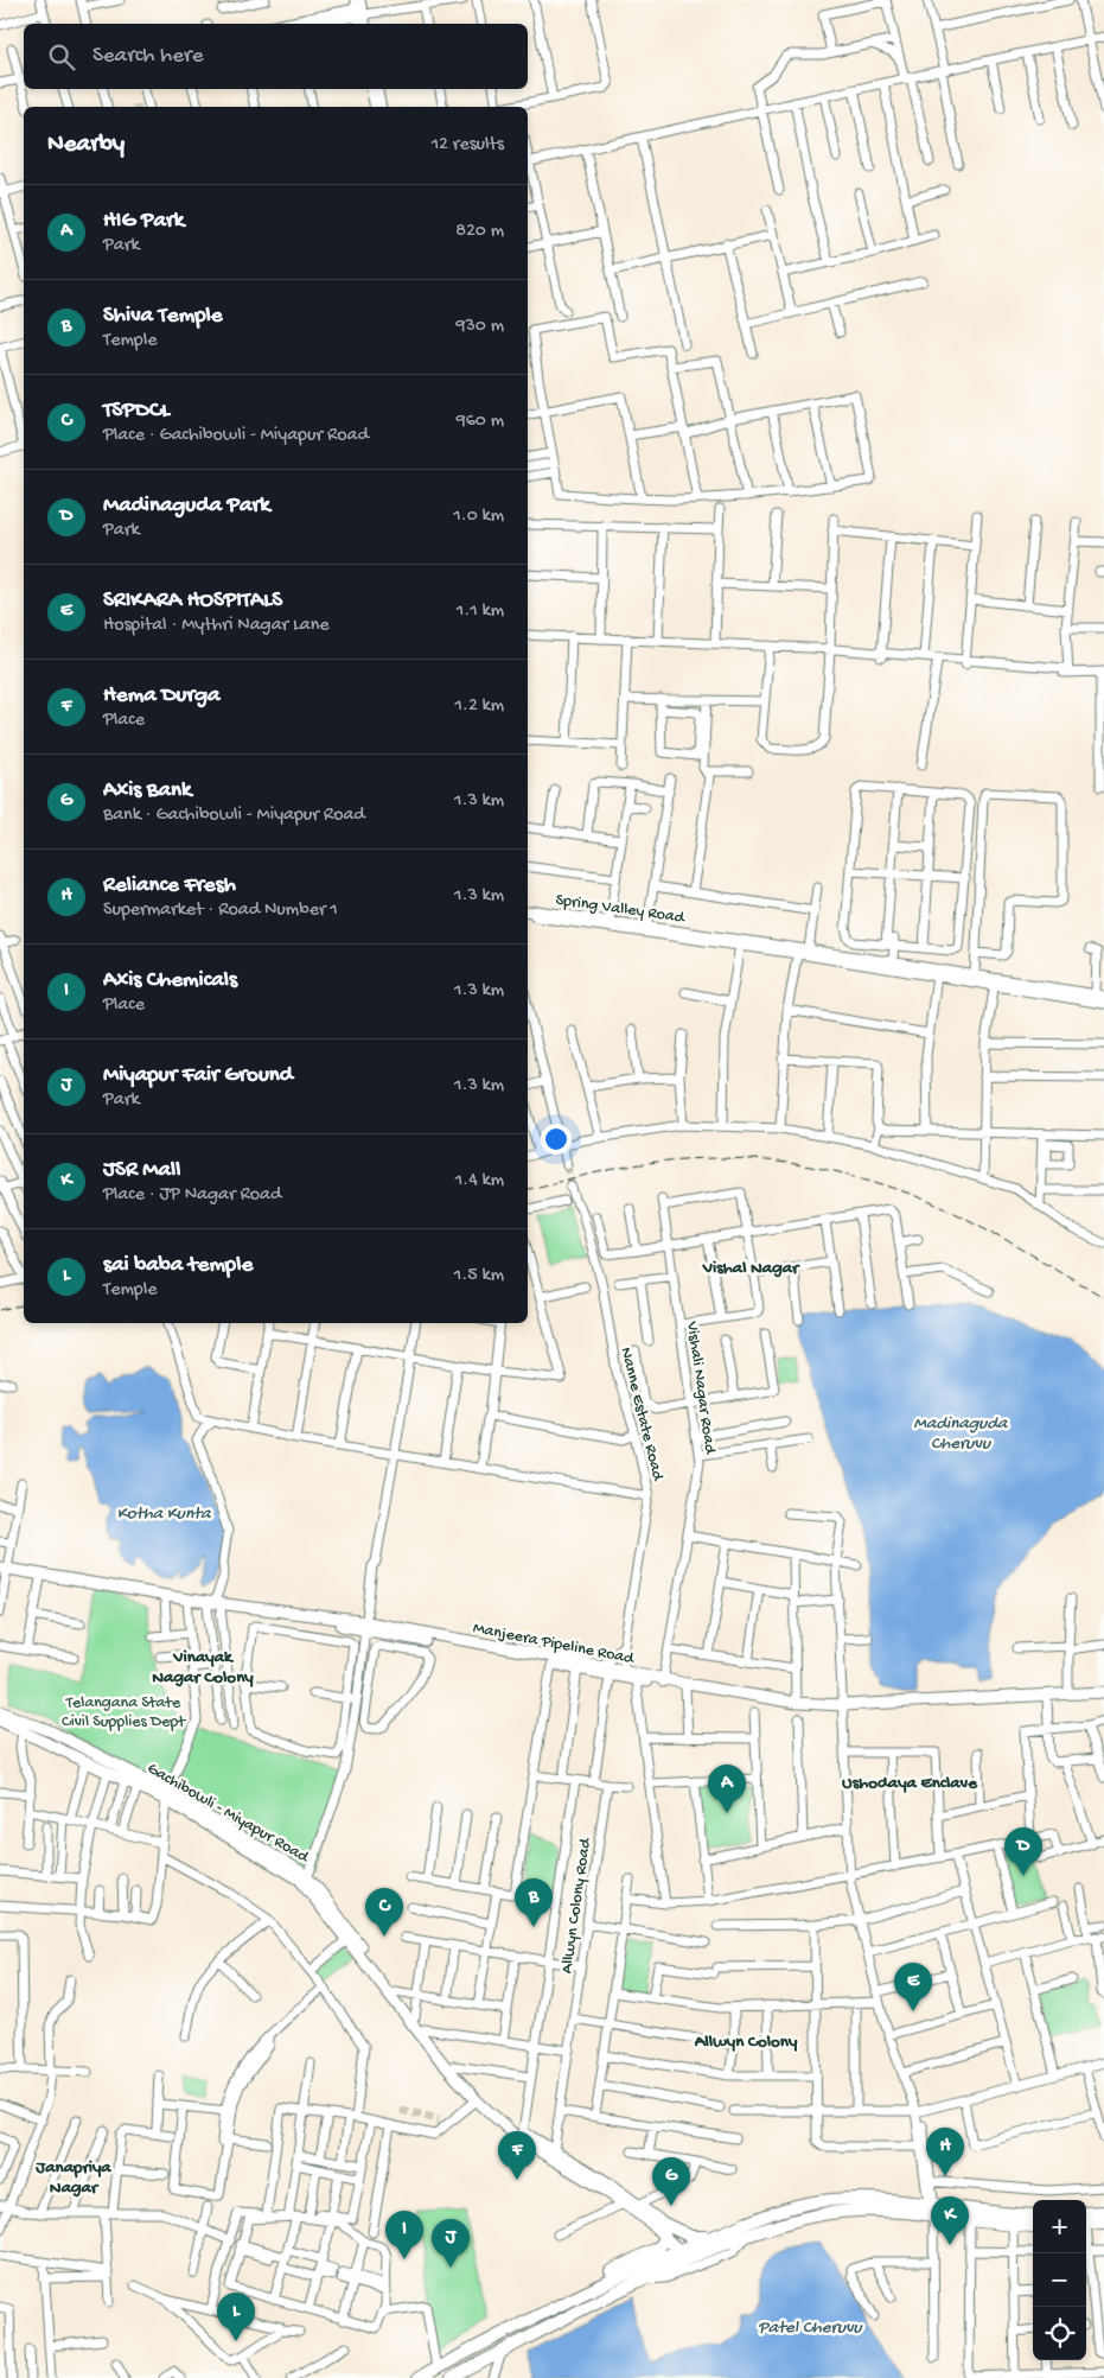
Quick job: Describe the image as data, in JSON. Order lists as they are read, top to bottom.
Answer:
{
  "streets": {
    "main road": ["Manjeera Pipeline Road", "Gachibowli - Miyapur Road"],
    "street": [
      "Spring Valley Road",
      "Vishali Nagar Road",
      "Nanne Estate Road",
      "Allwyn Colony Road"
    ]
  },
  "crossings": [
    ["Vishali Nagar Road", "Manjeera Pipeline Road"],
    ["Nanne Estate Road", "Manjeera Pipeline Road"],
    ["Gachibowli - Miyapur Road", "Allwyn Colony Road"]
  ],
  "districts": [
    "Vishal Nagar",
    "Vinayak Nagar Colony",
    "Ushodaya Enclave",
    "Allwyn Colony",
    "Janapriya Nagar"
  ],
  "water": ["Madinaguda Cheruvu", "Kotha Kunta", "Patel Cheruvu"],
  "parks": ["Telangana State Civil Supplies Dept"],
  "page": {
    "search": "Search here",
    "heading": ["Nearby", "12 results"],
    "list": [
      {
        "mark": "A",
        "name": "HIG Park",
        "note": "Park",
        "value": "820 m"
      },
      {
        "mark": "B",
        "name": "Shiva Temple",
        "note": "Temple",
        "value": "930 m"
      },
      {
        "mark": "C",
        "name": "TSPDCL",
        "note": "Place · Gachibowli - Miyapur Road",
        "value": "960 m"
      },
      {
        "mark": "D",
        "name": "Madinaguda Park",
        "note": "Park",
        "value": "1.0 km"
      },
      {
        "mark": "E",
        "name": "SRIKARA HOSPITALS",
        "note": "Hospital · Mythri Nagar Lane",
        "value": "1.1 km"
      },
      {
        "mark": "F",
        "name": "Hema Durga",
        "note": "Place",
        "value": "1.2 km"
      },
      {
        "mark": "G",
        "name": "Axis Bank",
        "note": "Bank · Gachibowli - Miyapur Road",
        "value": "1.3 km"
      },
      {
        "mark": "H",
        "name": "Reliance Fresh",
        "note": "Supermarket · Road Number 1",
        "value": "1.3 km"
      },
      {
        "mark": "I",
        "name": "Axis Chemicals",
        "note": "Place",
        "value": "1.3 km"
      },
      {
        "mark": "J",
        "name": "Miyapur Fair Ground",
        "note": "Park",
        "value": "1.3 km"
      },
      {
        "mark": "K",
        "name": "JSR Mall",
        "note": "Place · JP Nagar Road",
        "value": "1.4 km"
      },
      {
        "mark": "L",
        "name": "sai baba temple",
        "note": "Temple",
        "value": "1.5 km"
      }
    ],
    "pins": [
      "A",
      "D",
      "B",
      "C",
      "E",
      "H",
      "F",
      "G",
      "K",
      "I",
      "J",
      "L"
    ],
    "map_buttons": ["+", "−"]
  }
}
